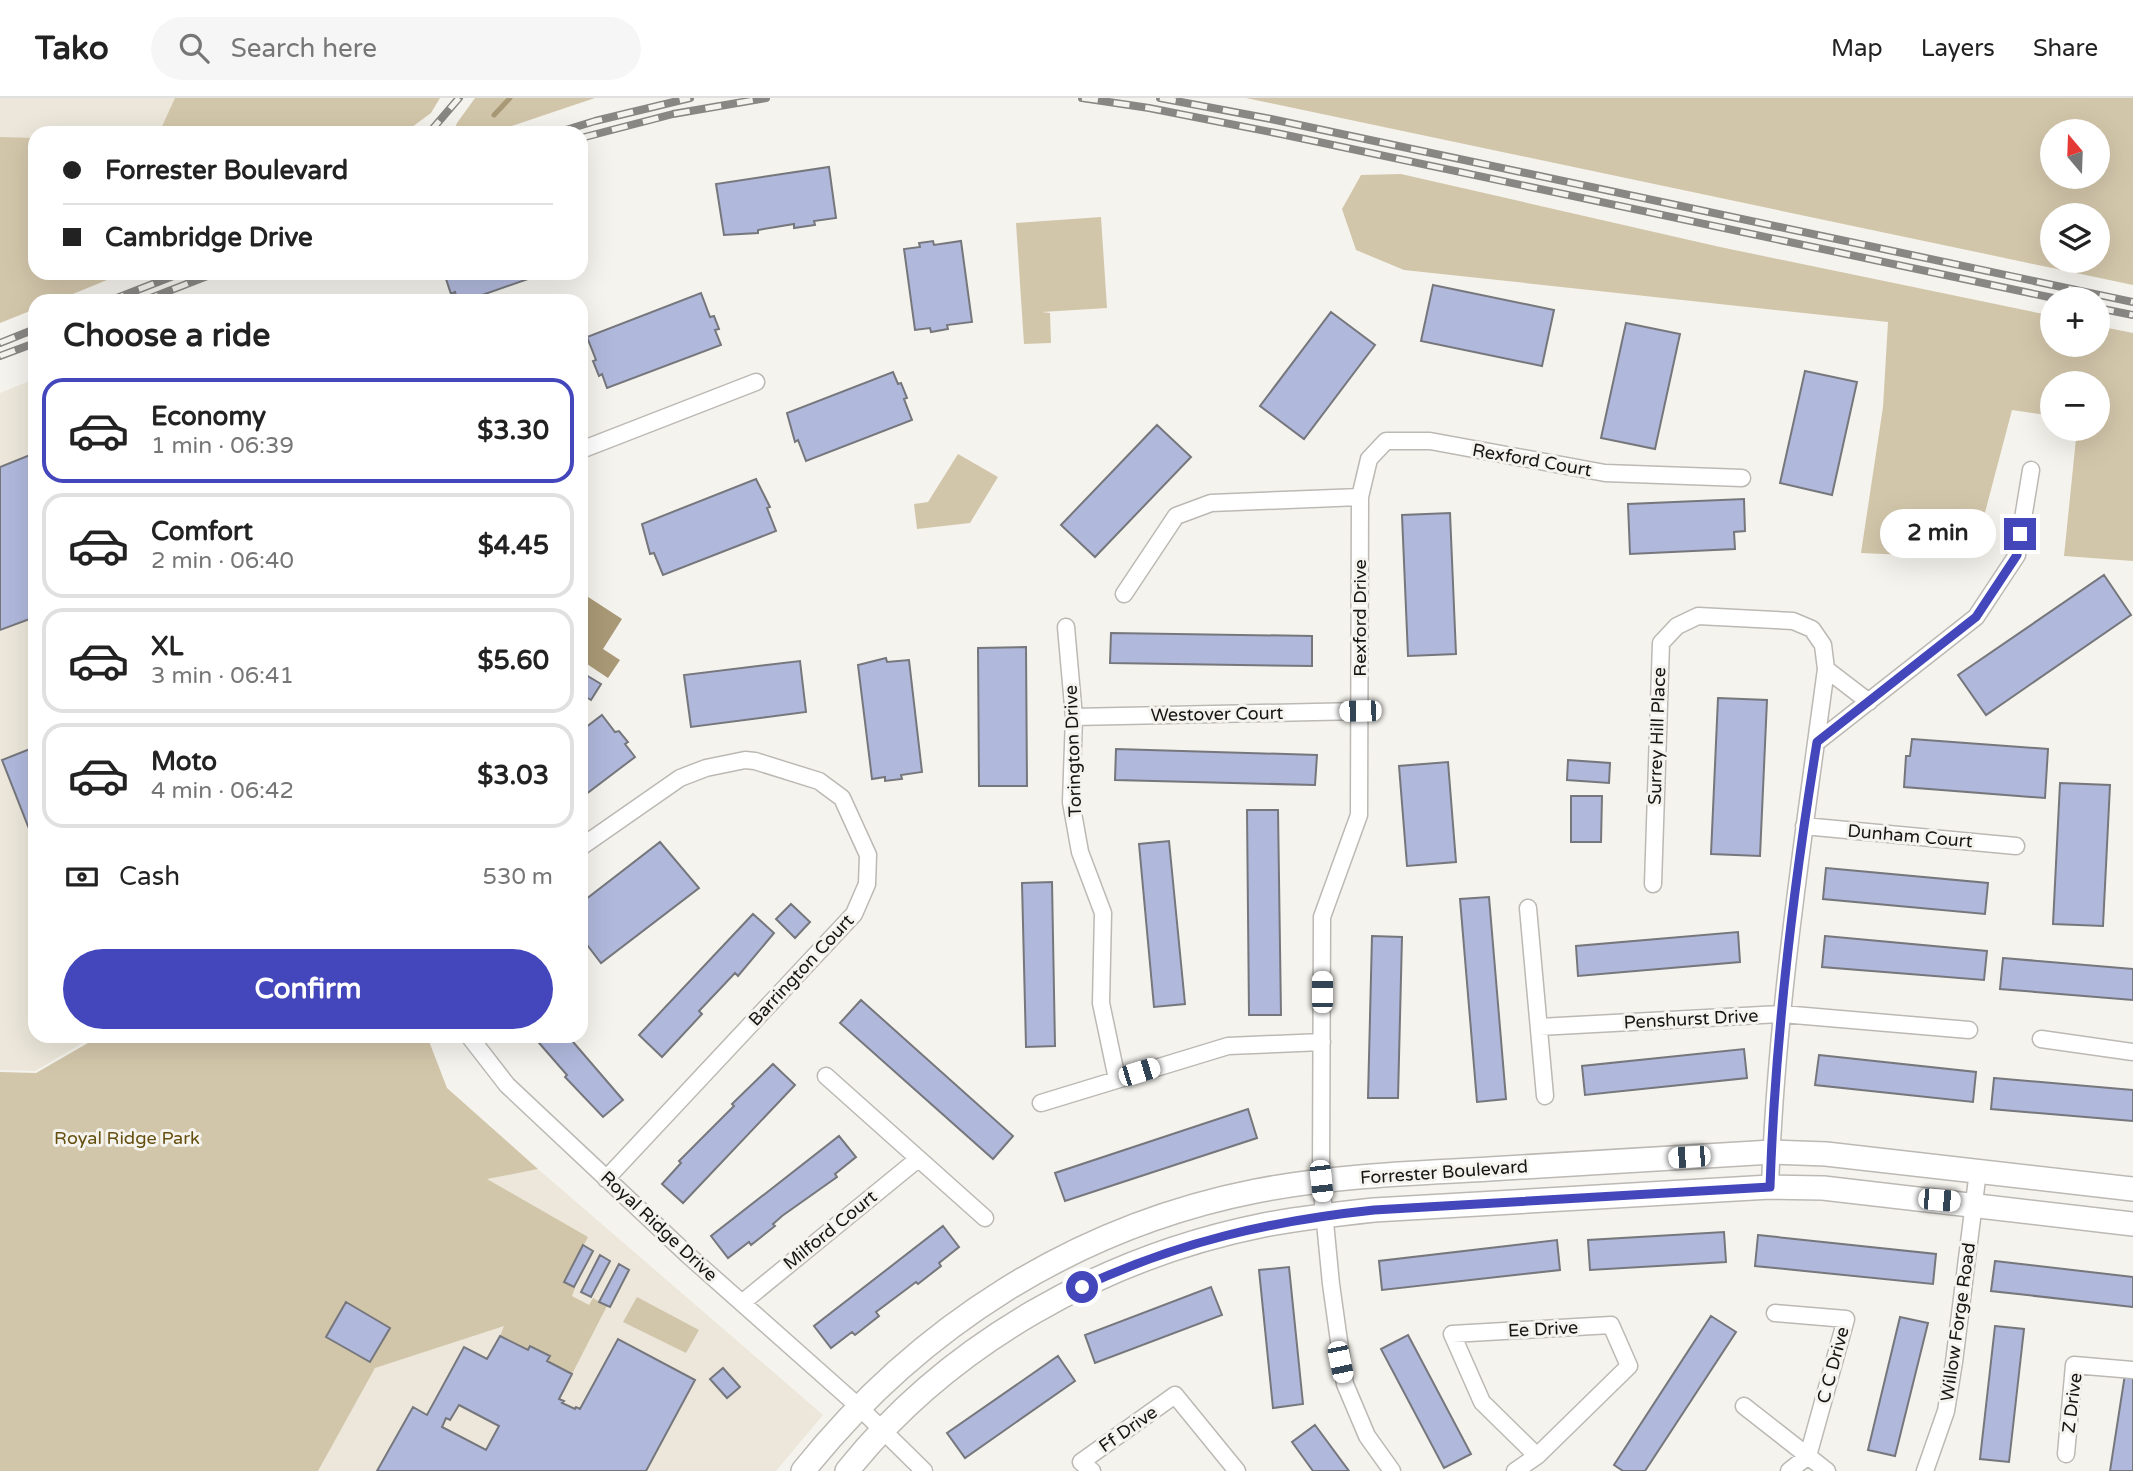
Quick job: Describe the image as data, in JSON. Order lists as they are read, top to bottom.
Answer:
{
  "streets": {
    "street": [
      "Rexford Court",
      "Rexford Drive",
      "Westover Court",
      "Surrey Hill Place",
      "Torington Drive",
      "Dunham Court",
      "Barrington Court",
      "Penshurst Drive",
      "Forrester Boulevard",
      "Royal Ridge Drive",
      "Milford Court",
      "Willow Forge Road",
      "Ee Drive",
      "C C Drive",
      "Z Drive",
      "Ff Drive"
    ]
  },
  "crossings": [
    ["Rexford Court", "Rexford Drive"],
    ["Rexford Drive", "Westover Court"],
    ["Rexford Drive", "Forrester Boulevard"],
    ["Westover Court", "Torington Drive"],
    ["Surrey Hill Place", "Dunham Court"],
    ["Surrey Hill Place", "Penshurst Drive"],
    ["Surrey Hill Place", "Forrester Boulevard"],
    ["Barrington Court", "Royal Ridge Drive"],
    ["Forrester Boulevard", "Royal Ridge Drive"],
    ["Forrester Boulevard", "Willow Forge Road"],
    ["Royal Ridge Drive", "Milford Court"]
  ],
  "parks": ["Royal Ridge Park"],
  "north": "top",
  "page": {
    "header": "Tako",
    "search": "Search here",
    "nav": ["Map", "Layers", "Share"],
    "map_buttons": ["+", "−"],
    "banner": ["Forrester Boulevard", "Cambridge Drive"],
    "heading": "Choose a ride",
    "list": [
      {
        "name": "Economy",
        "note": "1 min · 06:39",
        "value": "$3.30"
      },
      {
        "name": "Comfort",
        "note": "2 min · 06:40",
        "value": "$4.45"
      },
      {
        "name": "XL",
        "note": "3 min · 06:41",
        "value": "$5.60"
      },
      {
        "name": "Moto",
        "note": "4 min · 06:42",
        "value": "$3.03"
      }
    ],
    "bubble": "2 min",
    "pay": ["Cash", "530 m"],
    "buttons": "Confirm"
  }
}
